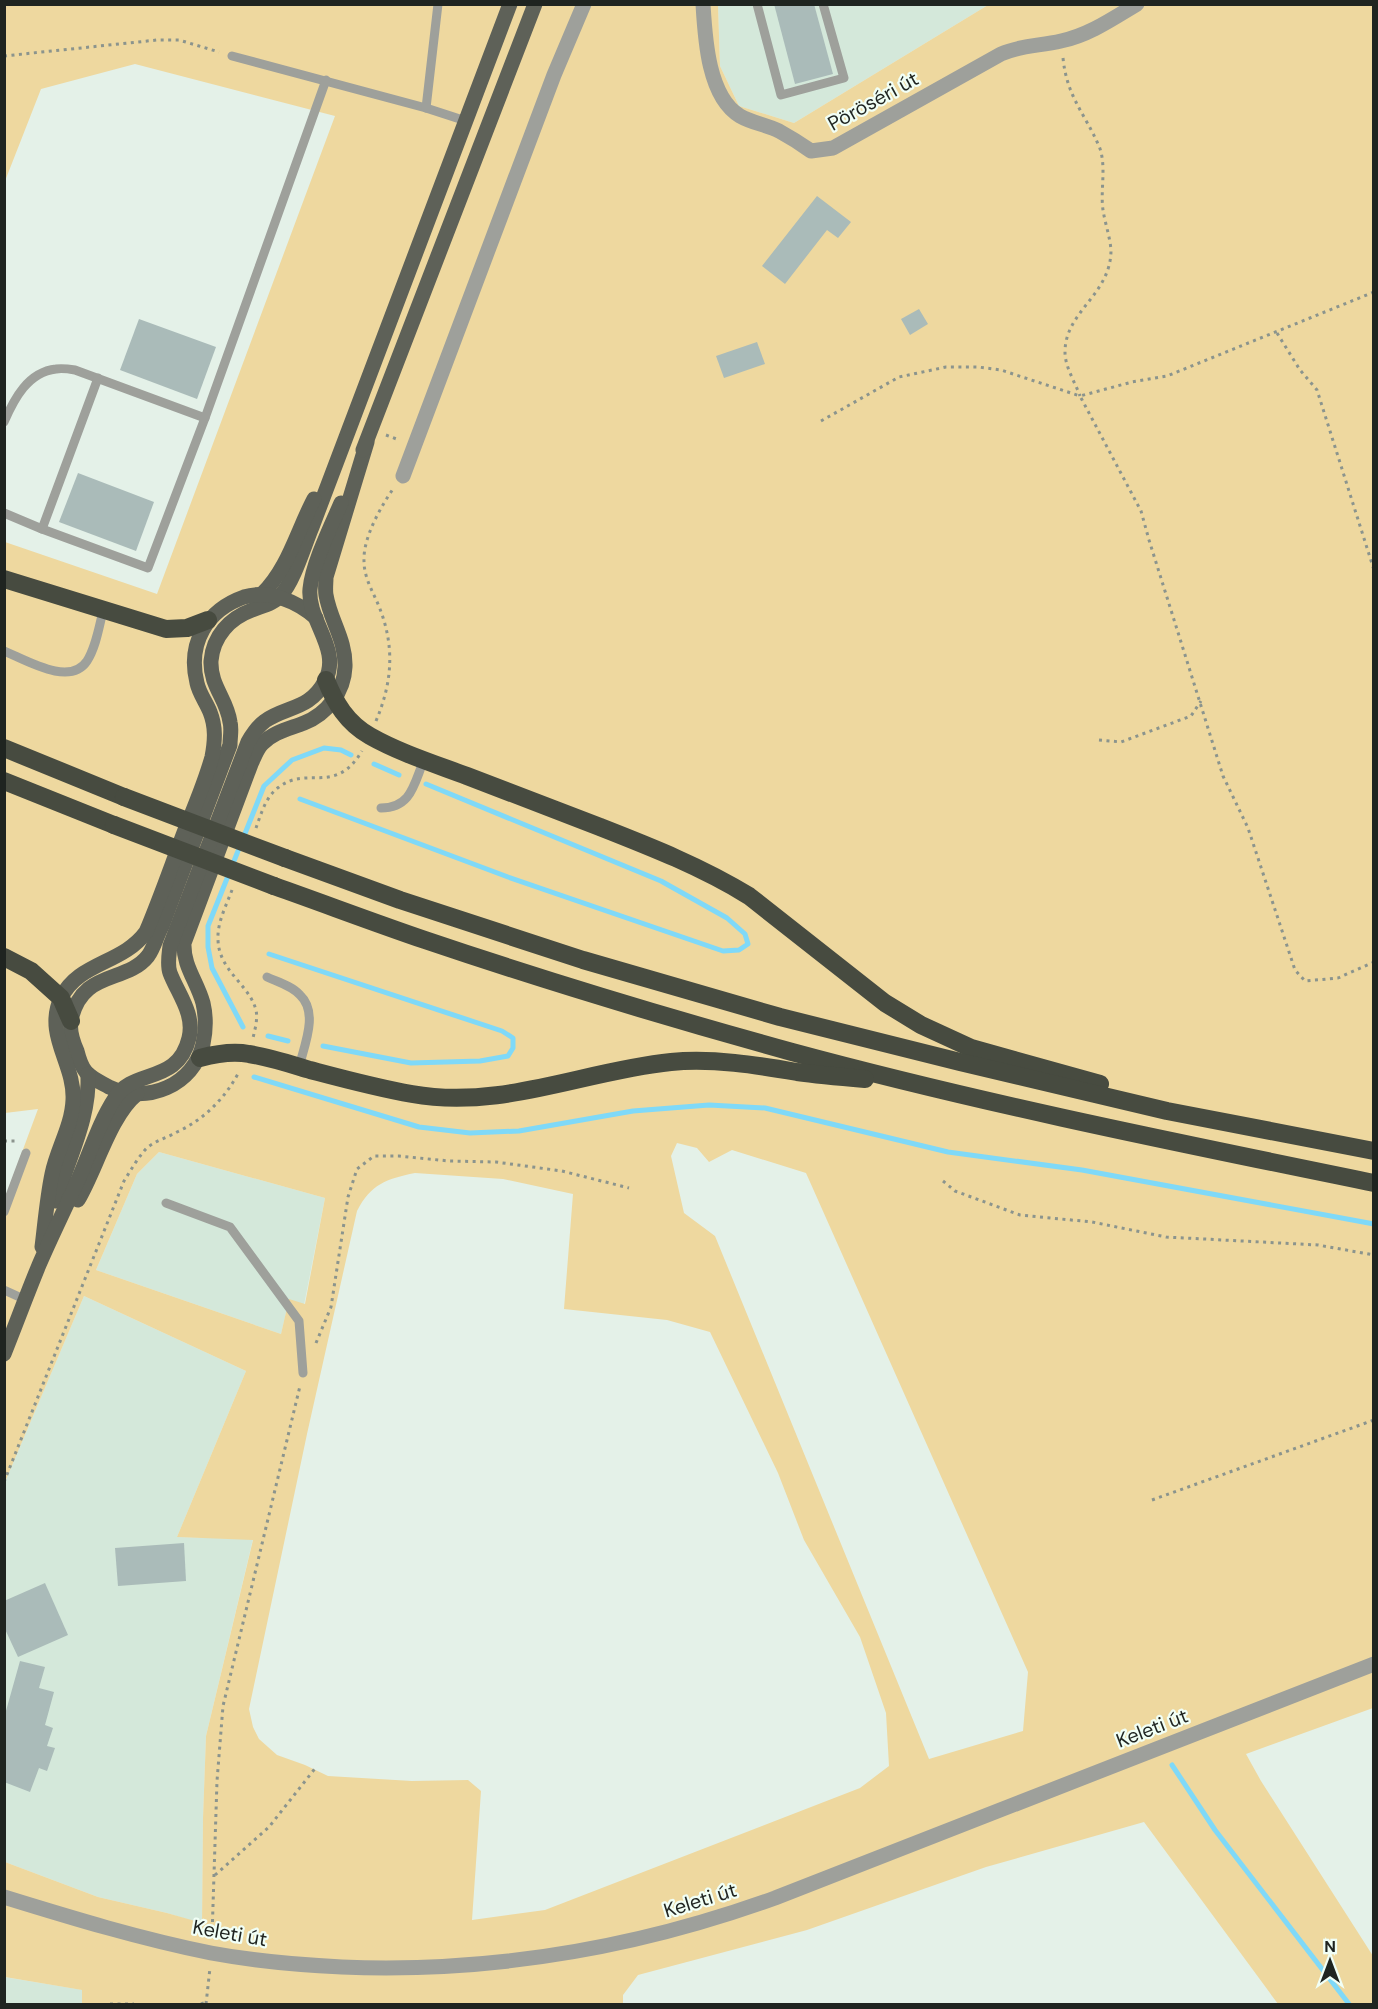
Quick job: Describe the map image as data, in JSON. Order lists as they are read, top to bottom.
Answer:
{
  "streets": {
    "street": ["Pöröséri út", "Keleti út"]
  },
  "north": "top"
}
